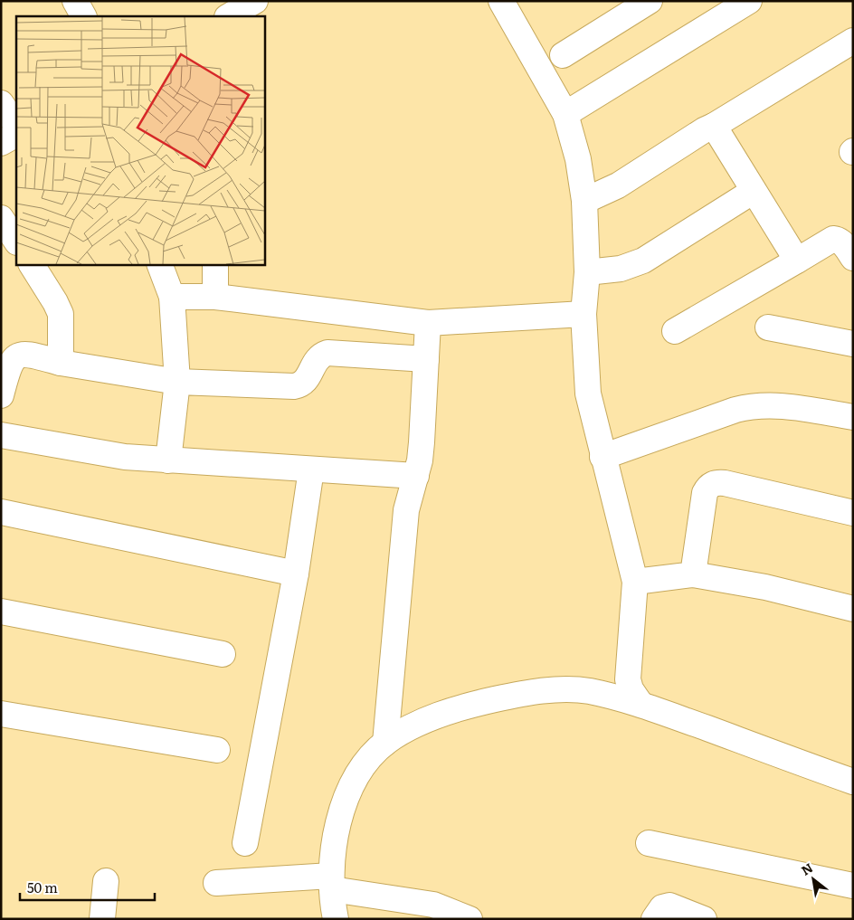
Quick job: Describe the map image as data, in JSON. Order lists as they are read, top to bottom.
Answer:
{
  "scale_bar": "50 m",
  "north": "top left"
}
